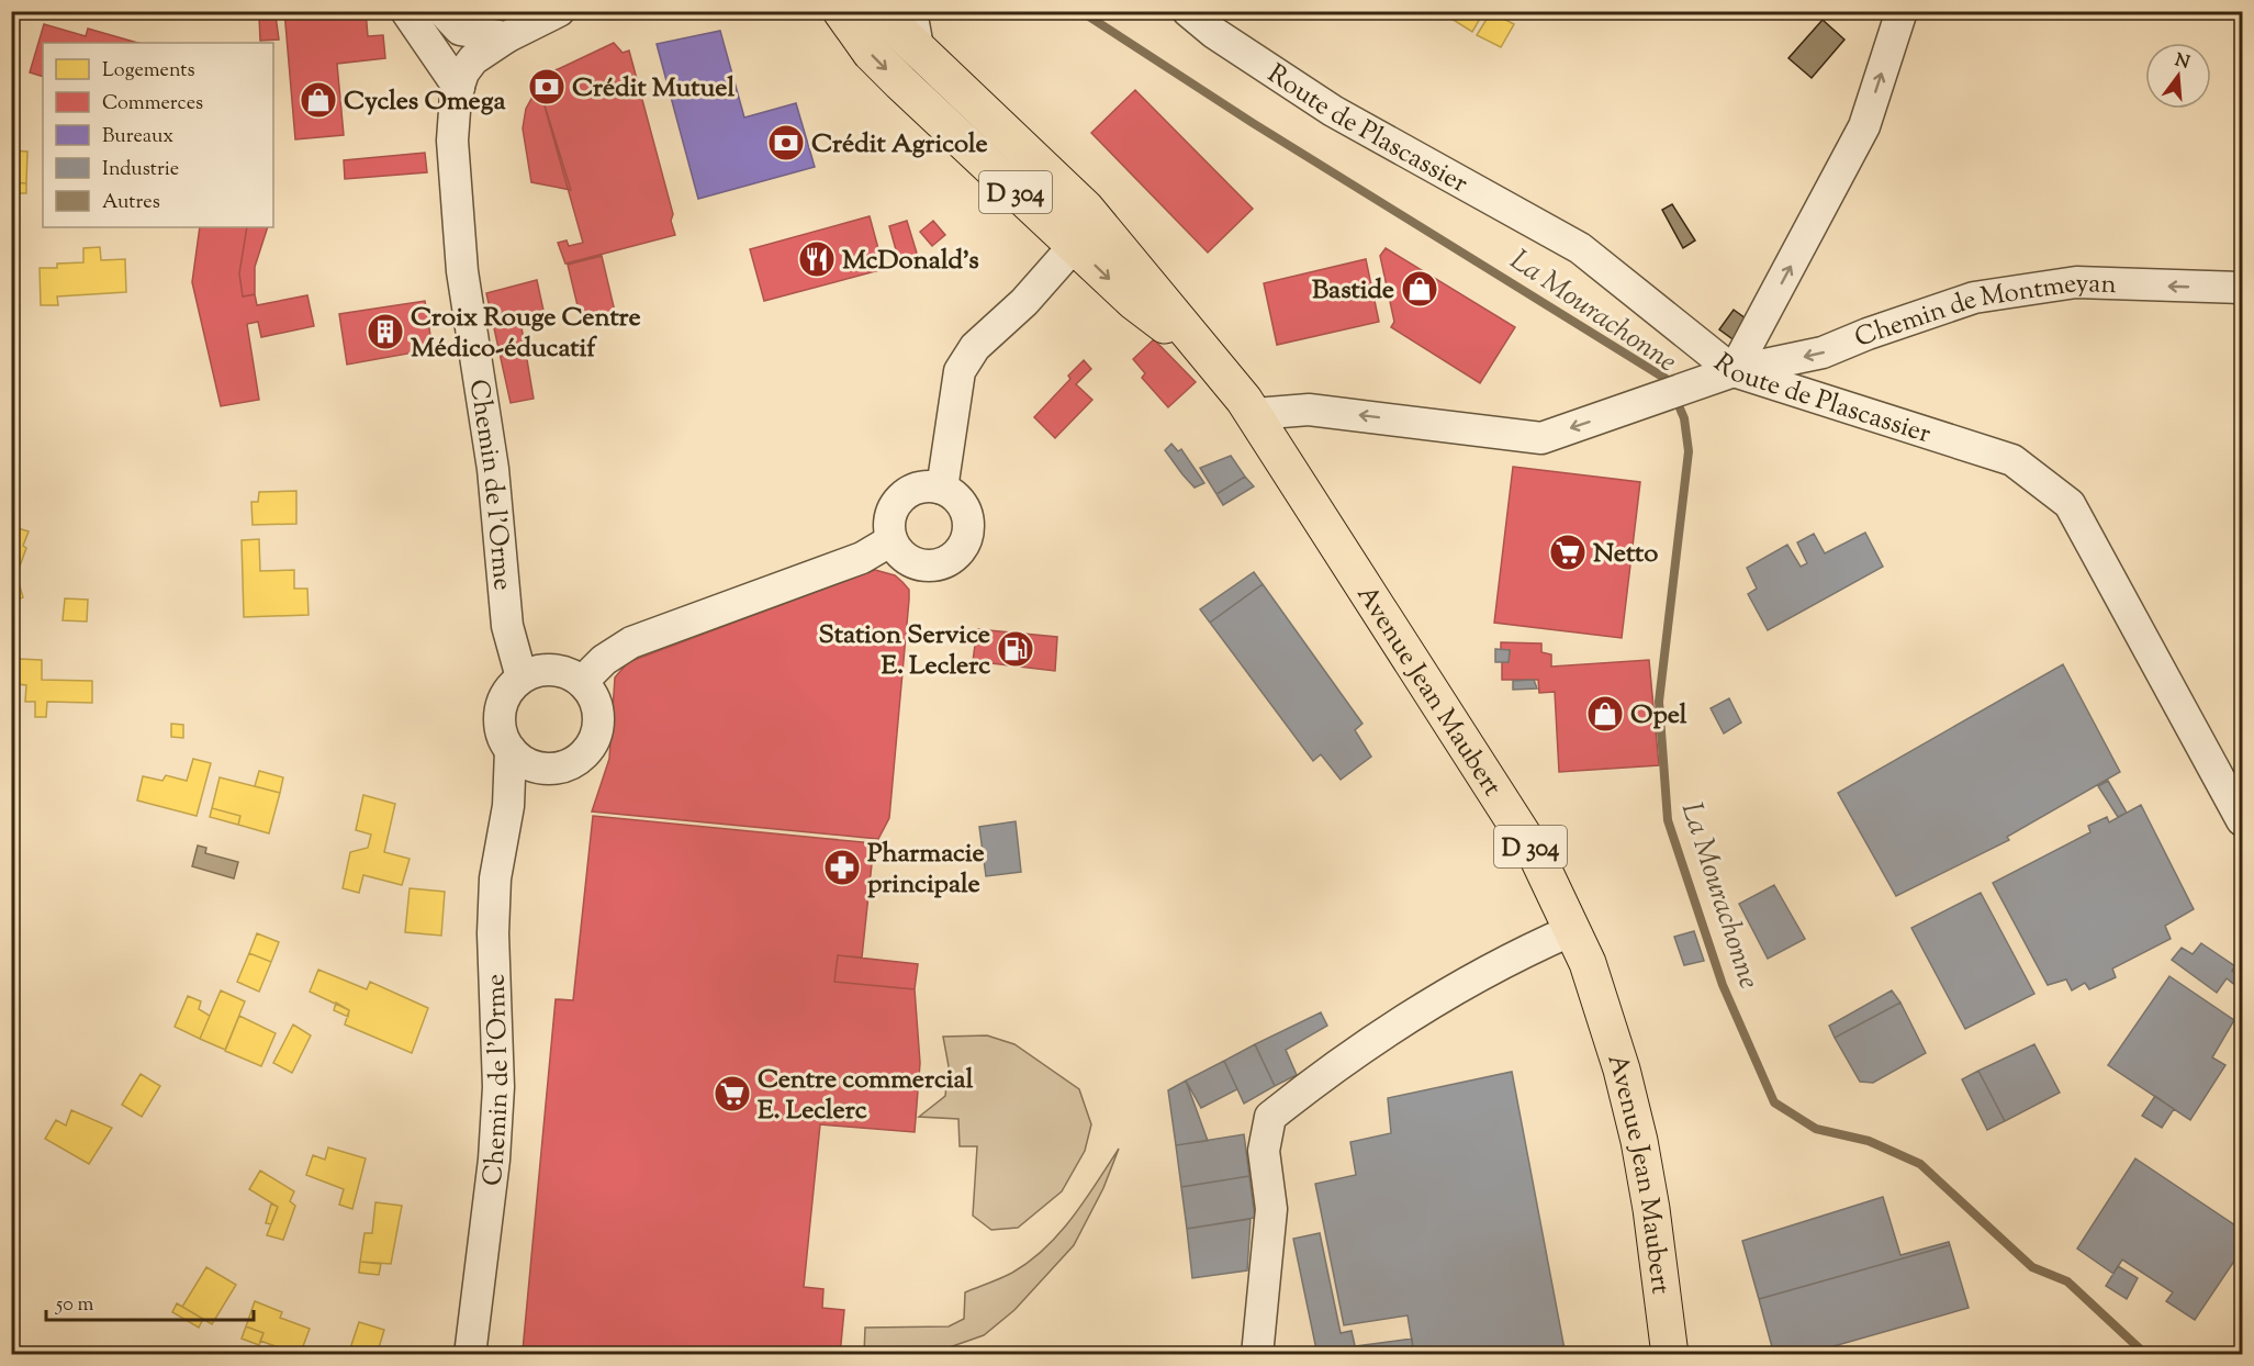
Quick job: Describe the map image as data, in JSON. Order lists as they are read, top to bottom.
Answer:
{
  "streets": {
    "main road": ["D 304", "Avenue Jean Maubert"],
    "street": ["Route de Plascassier", "Chemin de Montmeyan", "Chemin de l'Orme"]
  },
  "crossings": [
    ["Route de Plascassier", "Chemin de Montmeyan"],
    ["Chemin de Montmeyan", "Avenue Jean Maubert"]
  ],
  "one_way": ["Chemin de Montmeyan"],
  "water": ["La Mourachonne"],
  "places": {
    "bank": ["Crédit Mutuel", "Crédit Agricole"],
    "shop": ["Cycles Omega", "Bastide", "Opel"],
    "restaurant": ["McDonald's"],
    "building": ["Croix Rouge Centre Médico-éducatif"],
    "supermarket": ["Netto", "Centre commercial E. Leclerc"],
    "fuel station": ["Station Service E. Leclerc"],
    "pharmacy": ["Pharmacie principale"]
  },
  "legend": [
    "Logements",
    "Commerces",
    "Bureaux",
    "Industrie",
    "Autres"
  ],
  "scale_bar": "50 m",
  "north": "top"
}
